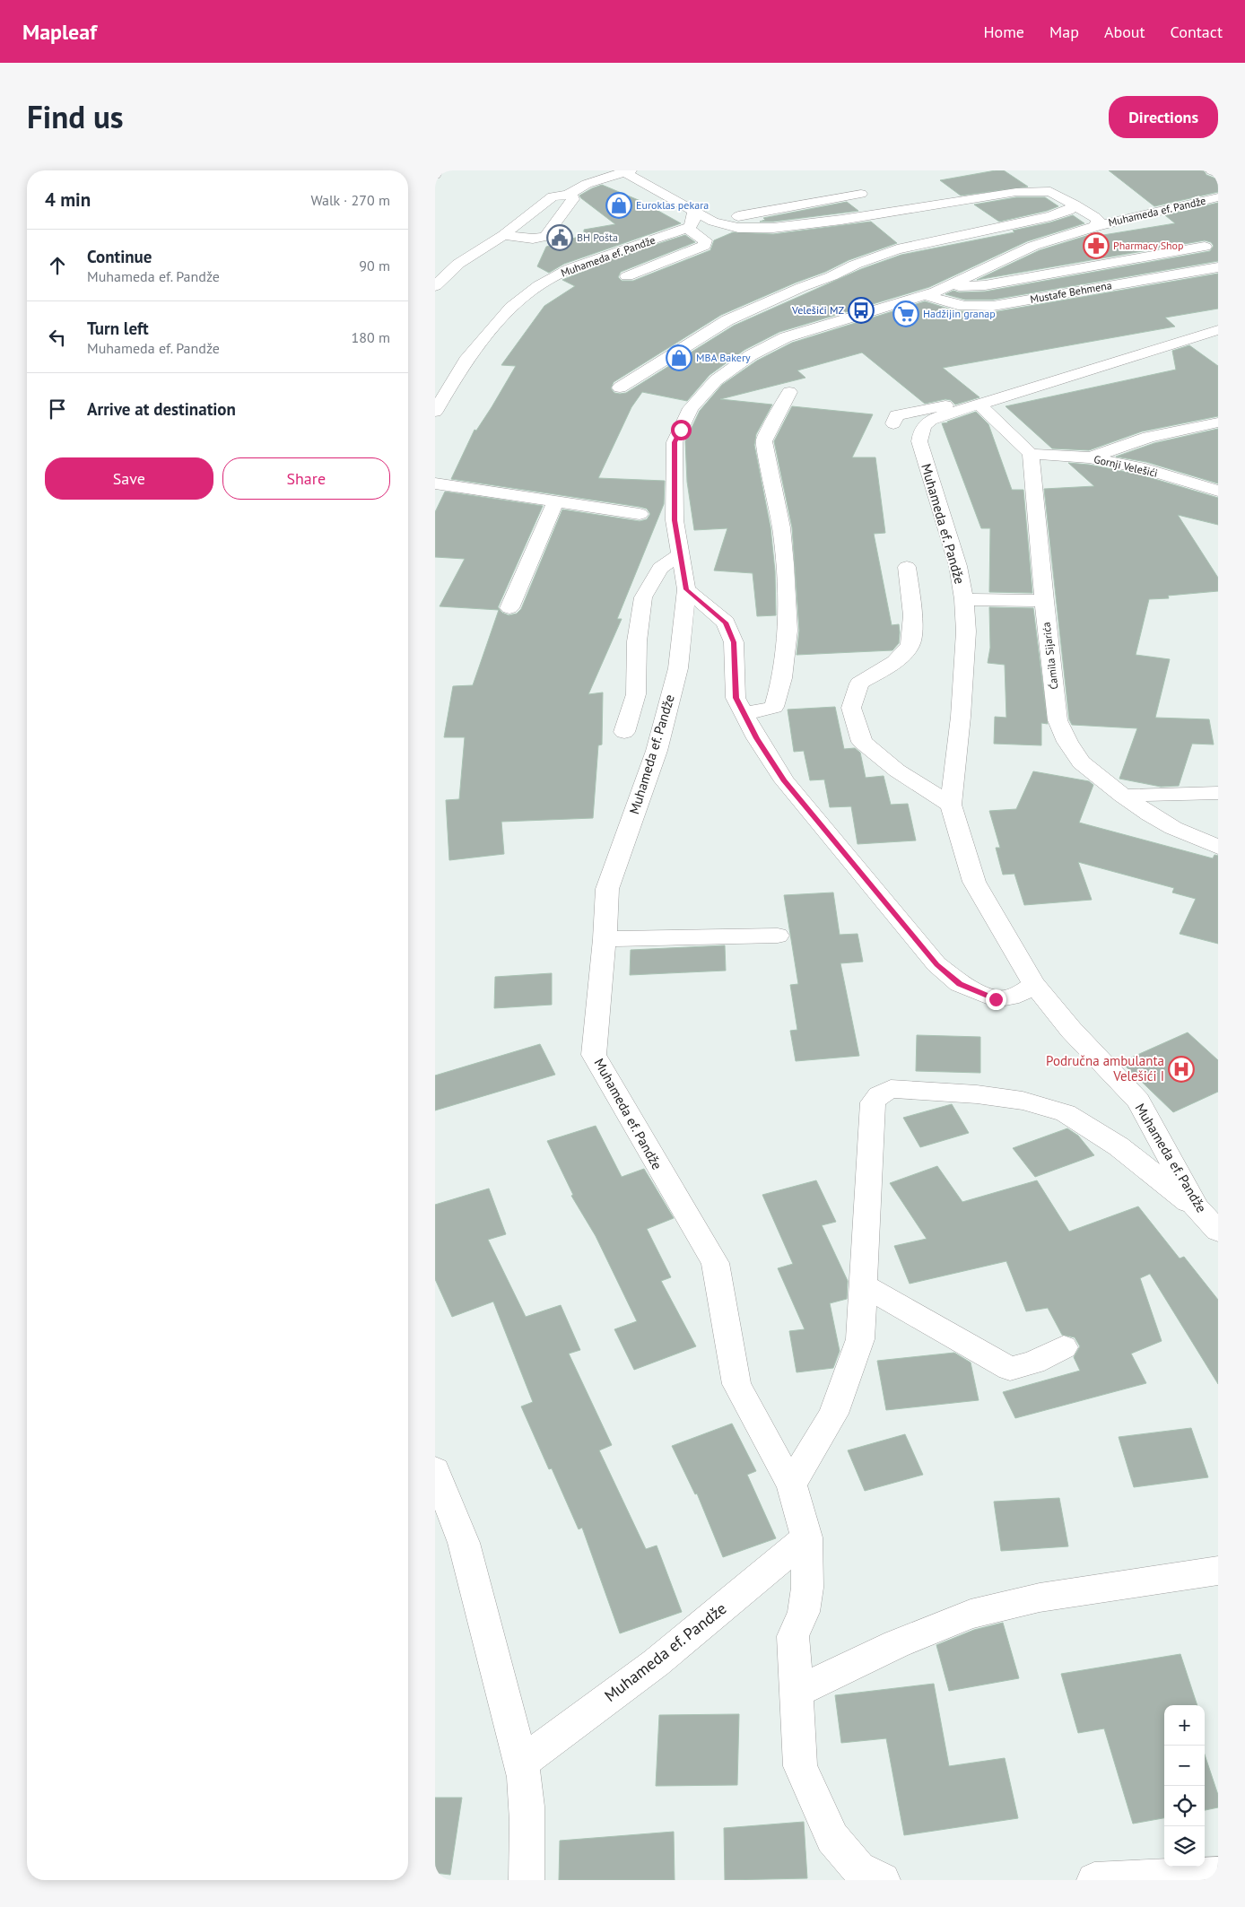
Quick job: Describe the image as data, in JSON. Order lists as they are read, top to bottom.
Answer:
{
  "streets": {
    "street": [
      "Muhameda ef. Pandže",
      "Mustafe Behmena",
      "Gornji Velešići",
      "Ćamila Sijarića"
    ]
  },
  "crossings": [
    ["Muhameda ef. Pandže", "Mustafe Behmena"],
    ["Gornji Velešići", "Ćamila Sijarića"]
  ],
  "places": {
    "shop": ["Euroklas pekara", "MBA Bakery"],
    "public building": ["BH Pošta"],
    "pharmacy": ["Pharmacy Shop"],
    "bus stop": ["Velešići MZ"],
    "supermarket": ["Hadžijin granap"],
    "hospital": ["Područna ambulanta Velešići I"]
  },
  "page": {
    "header": "Mapleaf",
    "nav": [
      "Home",
      "Map",
      "About",
      "Contact"
    ],
    "title": "Find us",
    "buttons": [
      "Directions",
      ["Save", "Share"]
    ],
    "heading": ["4 min", "Walk · 270 m"],
    "list": [
      ["Continue", "Muhameda ef. Pandže", "90 m"],
      ["Turn left", "Muhameda ef. Pandže", "180 m"],
      "Arrive at destination"
    ],
    "map_buttons": ["+", "−"]
  }
}
